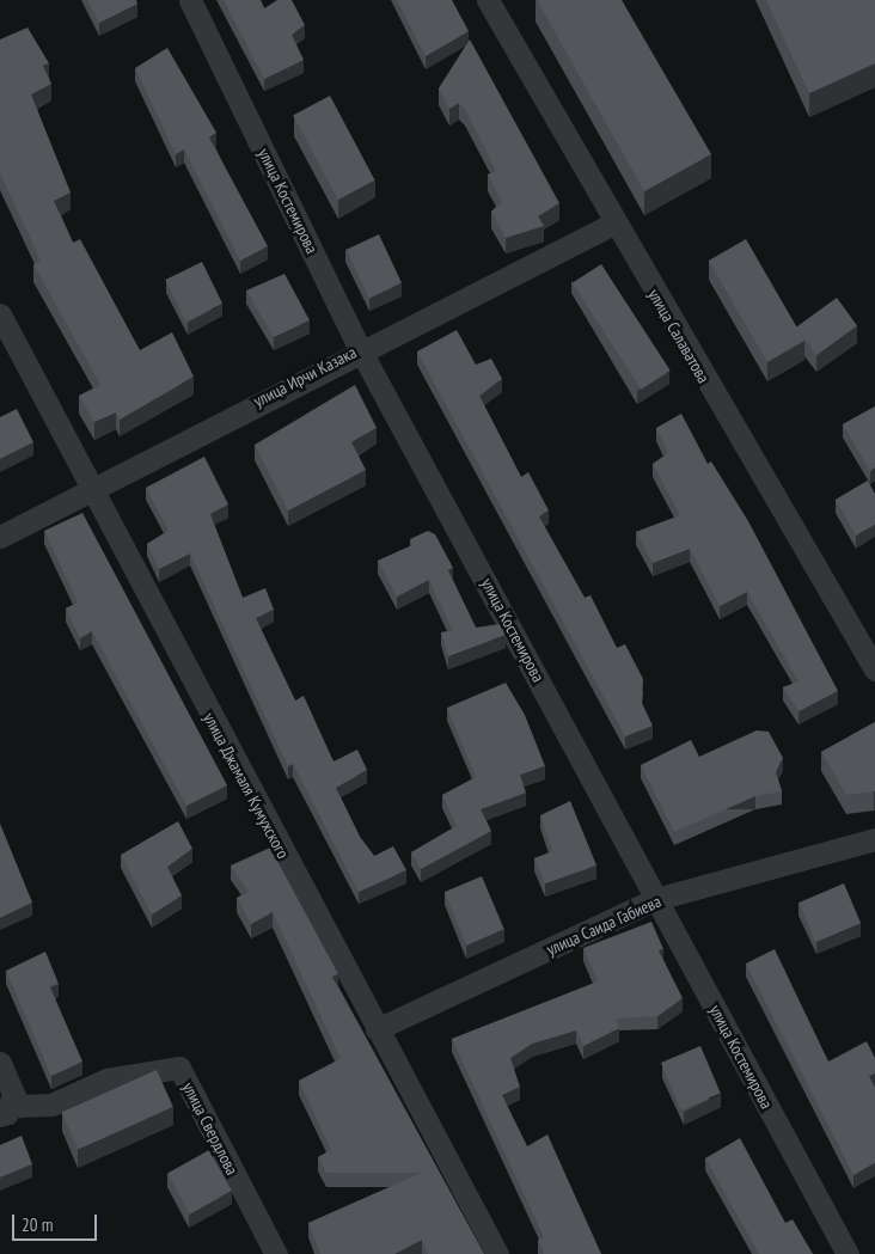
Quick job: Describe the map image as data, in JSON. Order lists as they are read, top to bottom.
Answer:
{
  "streets": {
    "street": [
      "улица Костемирова",
      "улица Салаватова",
      "улица Ирчи Казака",
      "улица Джамаля Кумухского",
      "улица Саида Габиева",
      "улица Свердлова"
    ]
  },
  "crossings": [
    ["улица Костемирова", "улица Ирчи Казака"],
    ["улица Костемирова", "улица Саида Габиева"],
    ["улица Салаватова", "улица Ирчи Казака"],
    ["улица Ирчи Казака", "улица Джамаля Кумухского"],
    ["улица Джамаля Кумухского", "улица Саида Габиева"]
  ],
  "scale_bar": "20 m"
}
